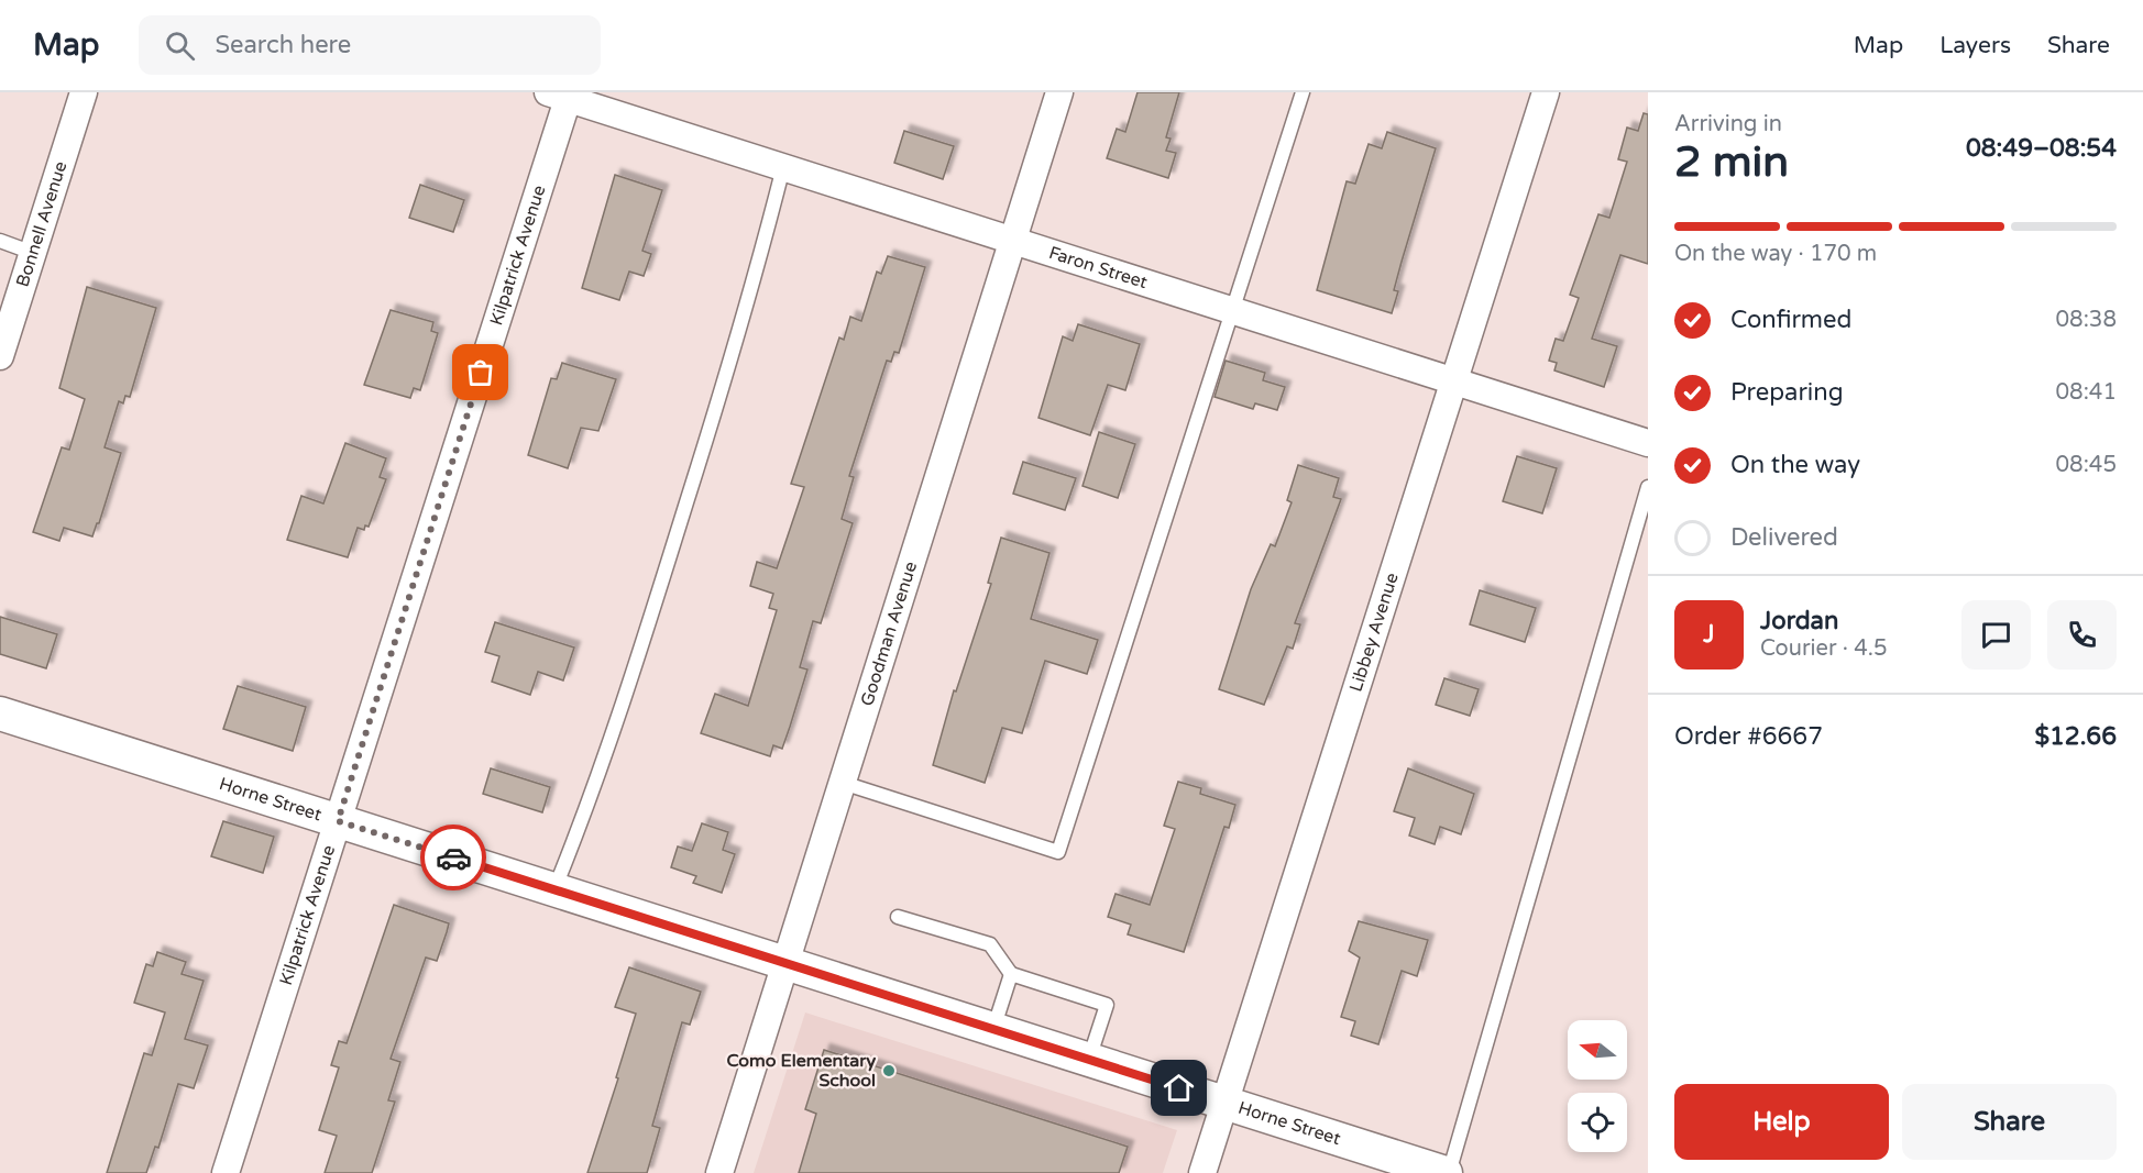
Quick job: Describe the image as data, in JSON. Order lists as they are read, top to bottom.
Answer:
{
  "streets": {
    "street": [
      "Bonnell Avenue",
      "Kilpatrick Avenue",
      "Faron Street",
      "Goodman Avenue",
      "Libbey Avenue",
      "Horne Street"
    ]
  },
  "crossings": [
    ["Kilpatrick Avenue", "Faron Street"],
    ["Kilpatrick Avenue", "Horne Street"],
    ["Faron Street", "Goodman Avenue"],
    ["Faron Street", "Libbey Avenue"],
    ["Goodman Avenue", "Horne Street"],
    ["Libbey Avenue", "Horne Street"]
  ],
  "places": ["Como Elementary School"],
  "north": "left",
  "page": {
    "header": "Map",
    "search": "Search here",
    "nav": ["Map", "Layers", "Share"],
    "heading": ["2 min", "Arriving in", "08:49–08:54"],
    "panel": [
      "Jordan",
      "Courier · 4.5",
      "Order #6667",
      "$12.66"
    ],
    "bar": "On the way · 170 m",
    "list": [
      ["Confirmed", "08:38"],
      ["Preparing", "08:41"],
      ["On the way", "08:45"],
      "Delivered"
    ],
    "round": "J",
    "buttons": ["Help", "Share"]
  }
}
